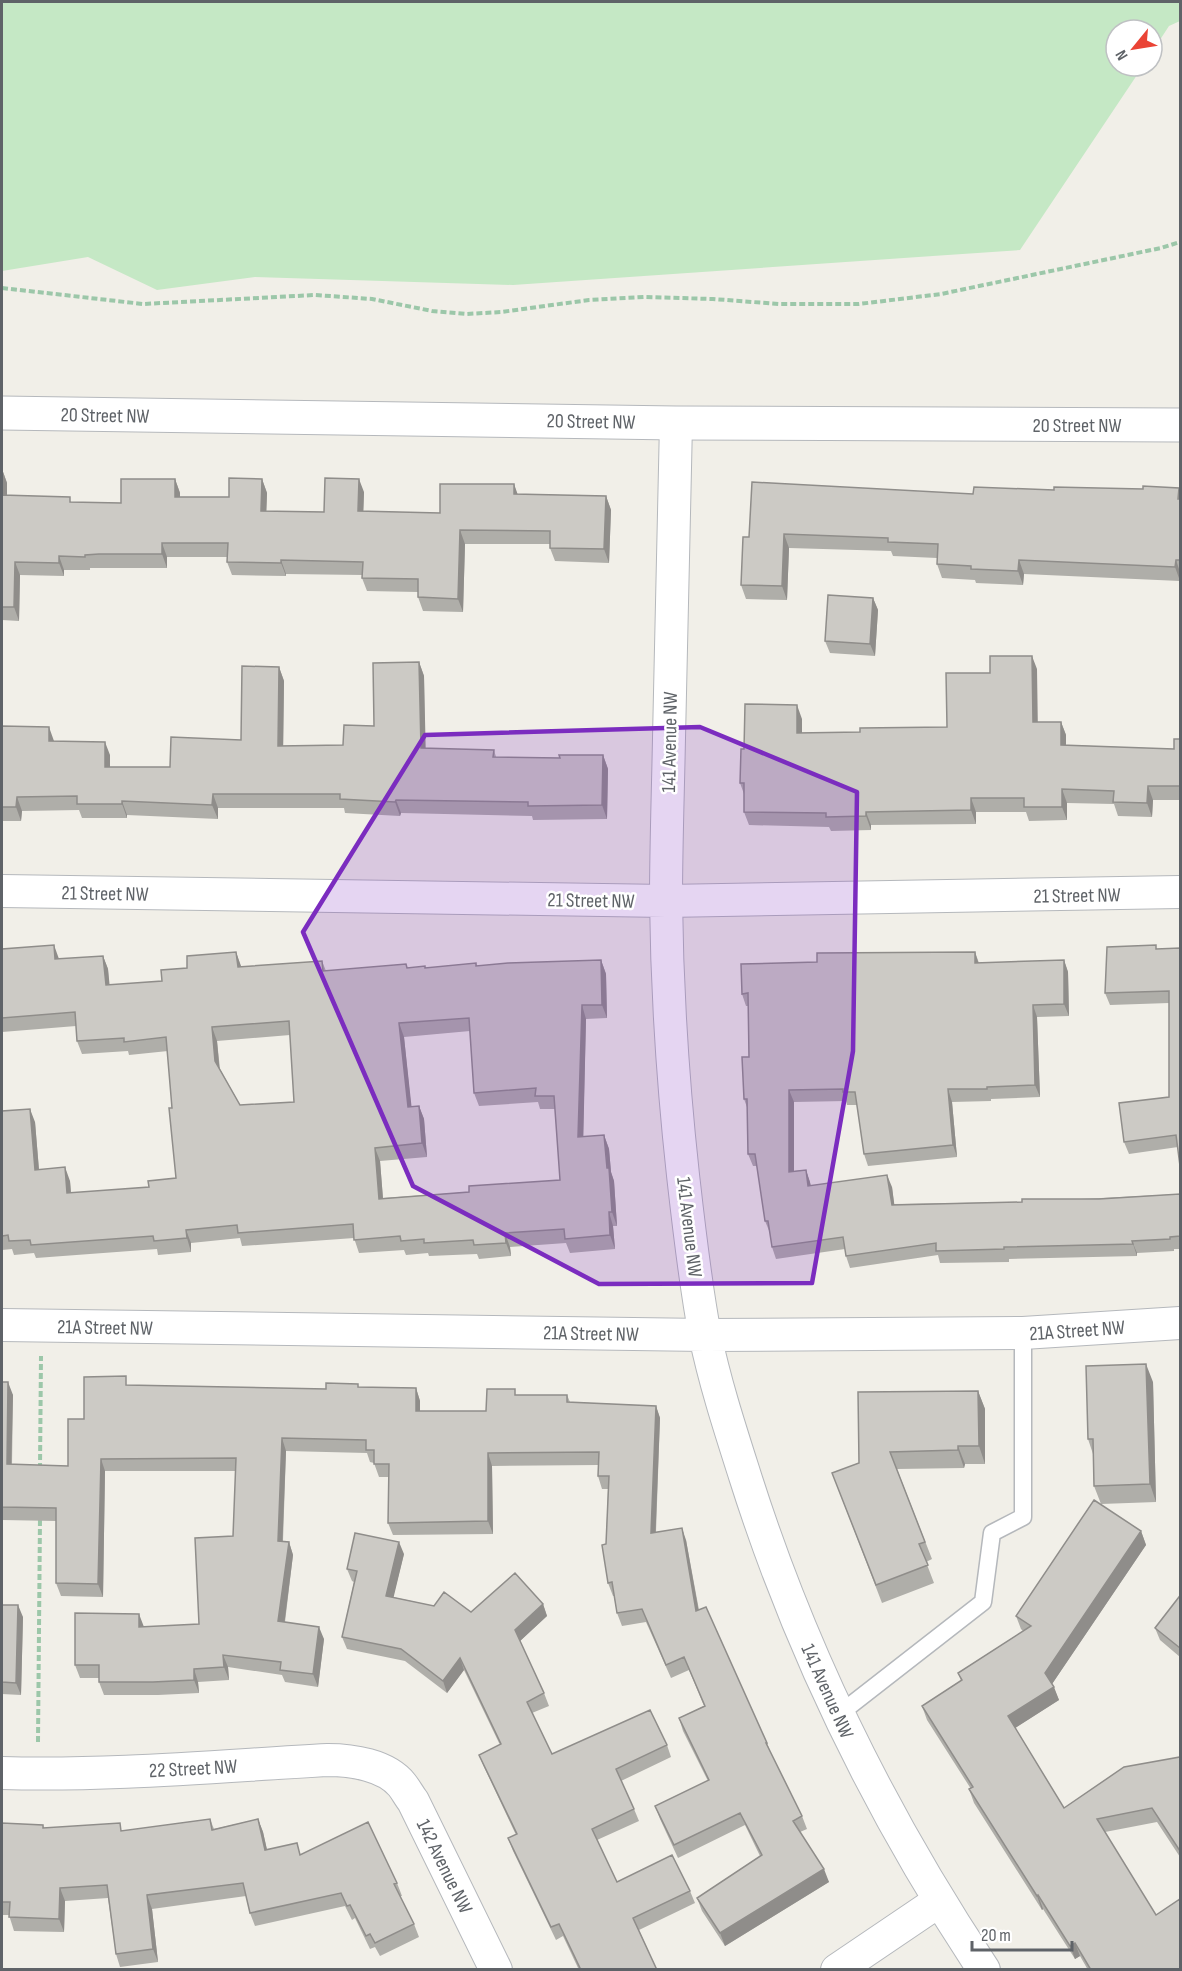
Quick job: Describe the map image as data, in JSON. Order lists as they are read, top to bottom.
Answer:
{
  "streets": {
    "street": [
      "20 Street NW",
      "141 Avenue NW",
      "21 Street NW",
      "21A Street NW",
      "22 Street NW",
      "142 Avenue NW"
    ]
  },
  "crossings": [
    ["20 Street NW", "141 Avenue NW"],
    ["141 Avenue NW", "21 Street NW"],
    ["141 Avenue NW", "21A Street NW"],
    ["22 Street NW", "142 Avenue NW"]
  ],
  "scale_bar": "20 m",
  "north": "bottom left"
}
